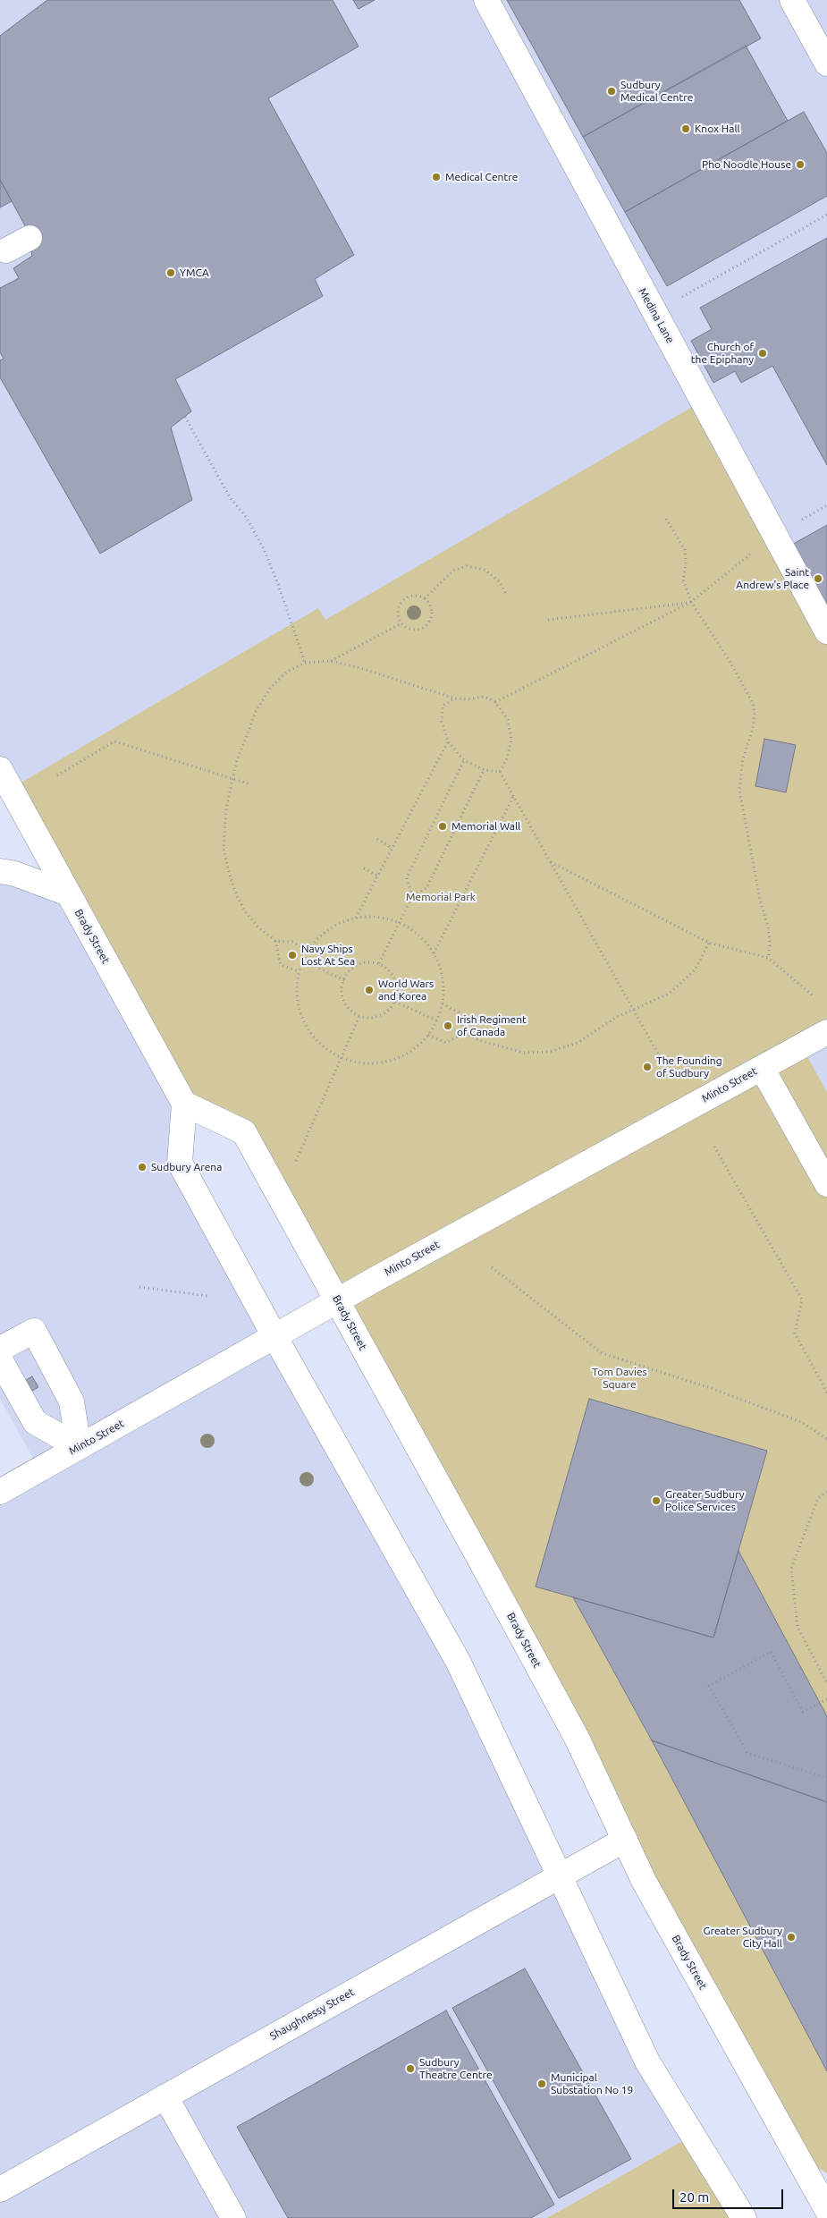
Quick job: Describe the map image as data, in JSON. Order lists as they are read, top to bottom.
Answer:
{
  "streets": {
    "main road": [
      "Medina Lane",
      "Brady Street",
      "Minto Street",
      "Shaughnessy Street"
    ]
  },
  "crossings": [
    ["Brady Street", "Minto Street"],
    ["Brady Street", "Shaughnessy Street"]
  ],
  "parks": ["Memorial Park", "Tom Davies Square"],
  "places": [
    "Sudbury Medical Centre",
    "Knox Hall",
    "Pho Noodle House",
    "Medical Centre",
    "YMCA",
    "Church of the Epiphany",
    "Saint Andrew's Place",
    "Memorial Wall",
    "Navy Ships Lost At Sea",
    "World Wars and Korea",
    "Irish Regiment of Canada",
    "The Founding of Sudbury",
    "Sudbury Arena",
    "Greater Sudbury Police Services",
    "Greater Sudbury City Hall",
    "Sudbury Theatre Centre",
    "Municipal Substation No 19"
  ],
  "scale_bar": "20 m"
}
